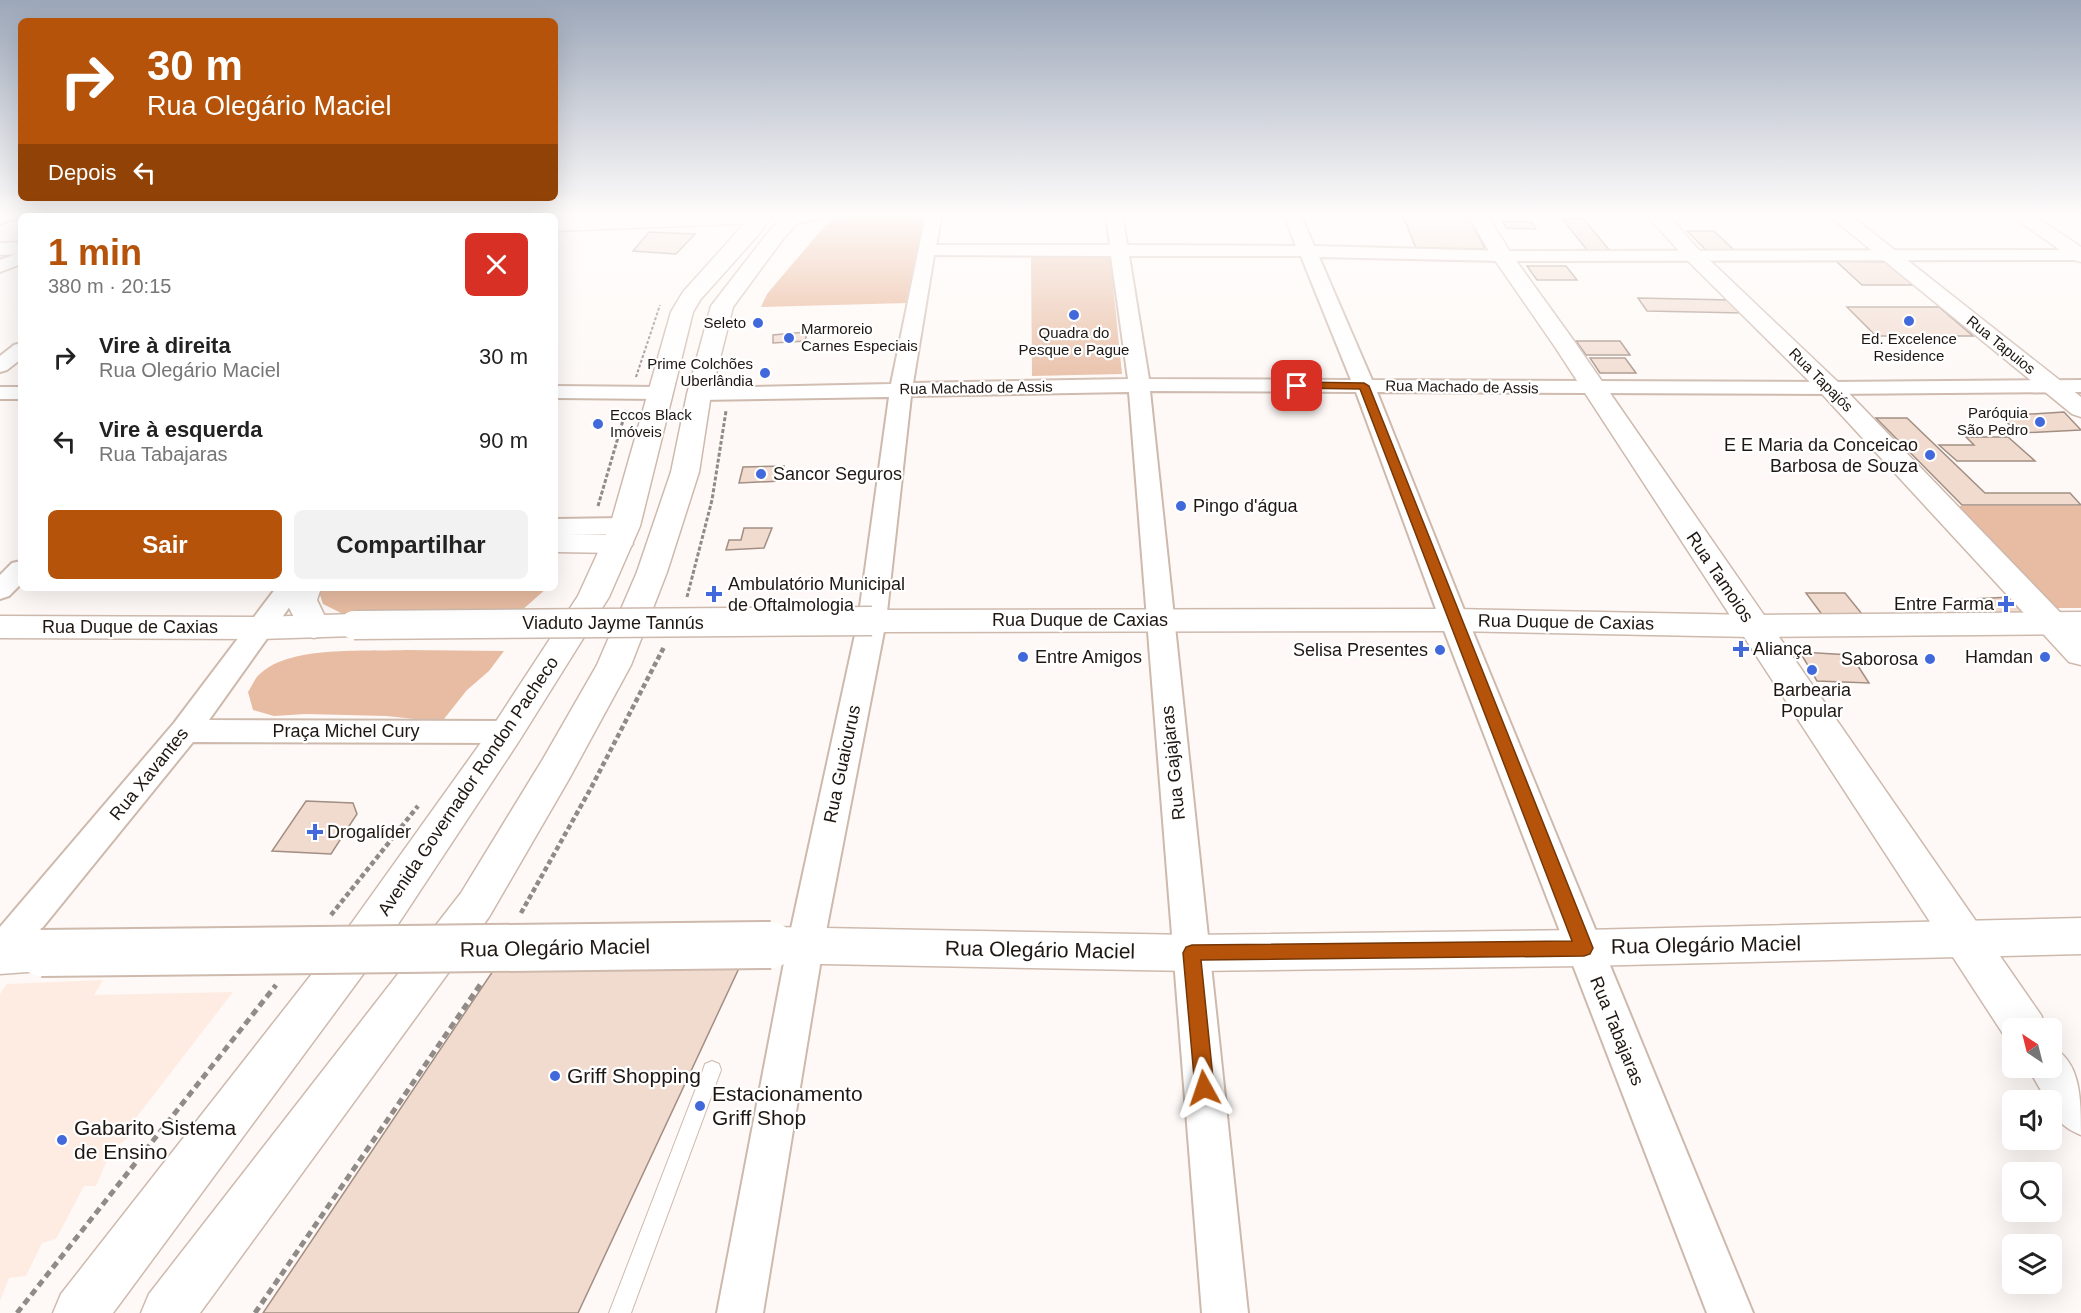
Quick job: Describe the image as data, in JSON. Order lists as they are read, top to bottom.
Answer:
{
  "streets": {
    "main road": [
      "Rua Tapuios",
      "Rua Tapajós",
      "Rua Tamoios",
      "Rua Duque de Caxias",
      "Viaduto Jayme Tannús",
      "Avenida Governador Rondon Pacheco",
      "Rua Olegário Maciel"
    ],
    "street": [
      "Rua Machado de Assis",
      "Praça Michel Cury",
      "Rua Gajajaras",
      "Rua Guaicurus",
      "Rua Xavantes",
      "Rua Tabajaras"
    ]
  },
  "crossings": [
    ["Rua Tapuios", "Rua Machado de Assis"],
    ["Rua Tapajós", "Rua Machado de Assis"],
    ["Rua Tapajós", "Rua Duque de Caxias"],
    ["Rua Machado de Assis", "Rua Tamoios"],
    ["Rua Machado de Assis", "Rua Gajajaras"],
    ["Rua Machado de Assis", "Rua Guaicurus"],
    ["Rua Machado de Assis", "Rua Tabajaras"],
    ["Rua Tamoios", "Rua Duque de Caxias"],
    ["Rua Tamoios", "Rua Olegário Maciel"],
    ["Rua Duque de Caxias", "Viaduto Jayme Tannús"],
    ["Rua Duque de Caxias", "Rua Gajajaras"],
    ["Rua Duque de Caxias", "Rua Guaicurus"],
    ["Rua Duque de Caxias", "Rua Xavantes"],
    ["Rua Duque de Caxias", "Rua Tabajaras"],
    ["Viaduto Jayme Tannús", "Rua Guaicurus"],
    ["Praça Michel Cury", "Rua Xavantes"],
    ["Praça Michel Cury", "Avenida Governador Rondon Pacheco"],
    ["Rua Gajajaras", "Rua Olegário Maciel"],
    ["Rua Guaicurus", "Rua Olegário Maciel"],
    ["Rua Xavantes", "Rua Olegário Maciel"],
    ["Rua Olegário Maciel", "Rua Tabajaras"]
  ],
  "places": {
    "other": [
      "Quadra do Pesque e Pague",
      "Ed. Excelence Residence",
      "Seleto",
      "Marmoreio Carnes Especiais",
      "Prime Colchões Uberlândia",
      "Paróquia São Pedro",
      "Eccos Black Imóveis",
      "E E Maria da Conceicao Barbosa de Souza",
      "Sancor Seguros",
      "Pingo d'água",
      "Selisa Presentes",
      "Entre Amigos",
      "Hamdan",
      "Saborosa",
      "Barbearia Popular",
      "Griff Shopping",
      "Estacionamento Griff Shop",
      "Gabarito Sistema de Ensino"
    ],
    "health": [
      "Ambulatório Municipal de Oftalmologia",
      "Entre Farma",
      "Aliança",
      "Drogalíder"
    ]
  },
  "north": "top left",
  "page": {
    "turn": ["30 m", "Rua Olegário Maciel"],
    "then": "Depois",
    "heading": ["1 min", "380 m · 20:15"],
    "list": [
      {
        "name": "Vire à direita",
        "note": "Rua Olegário Maciel",
        "value": "30 m"
      },
      {
        "name": "Vire à esquerda",
        "note": "Rua Tabajaras",
        "value": "90 m"
      }
    ],
    "buttons": ["Sair", "Compartilhar"]
  }
}
